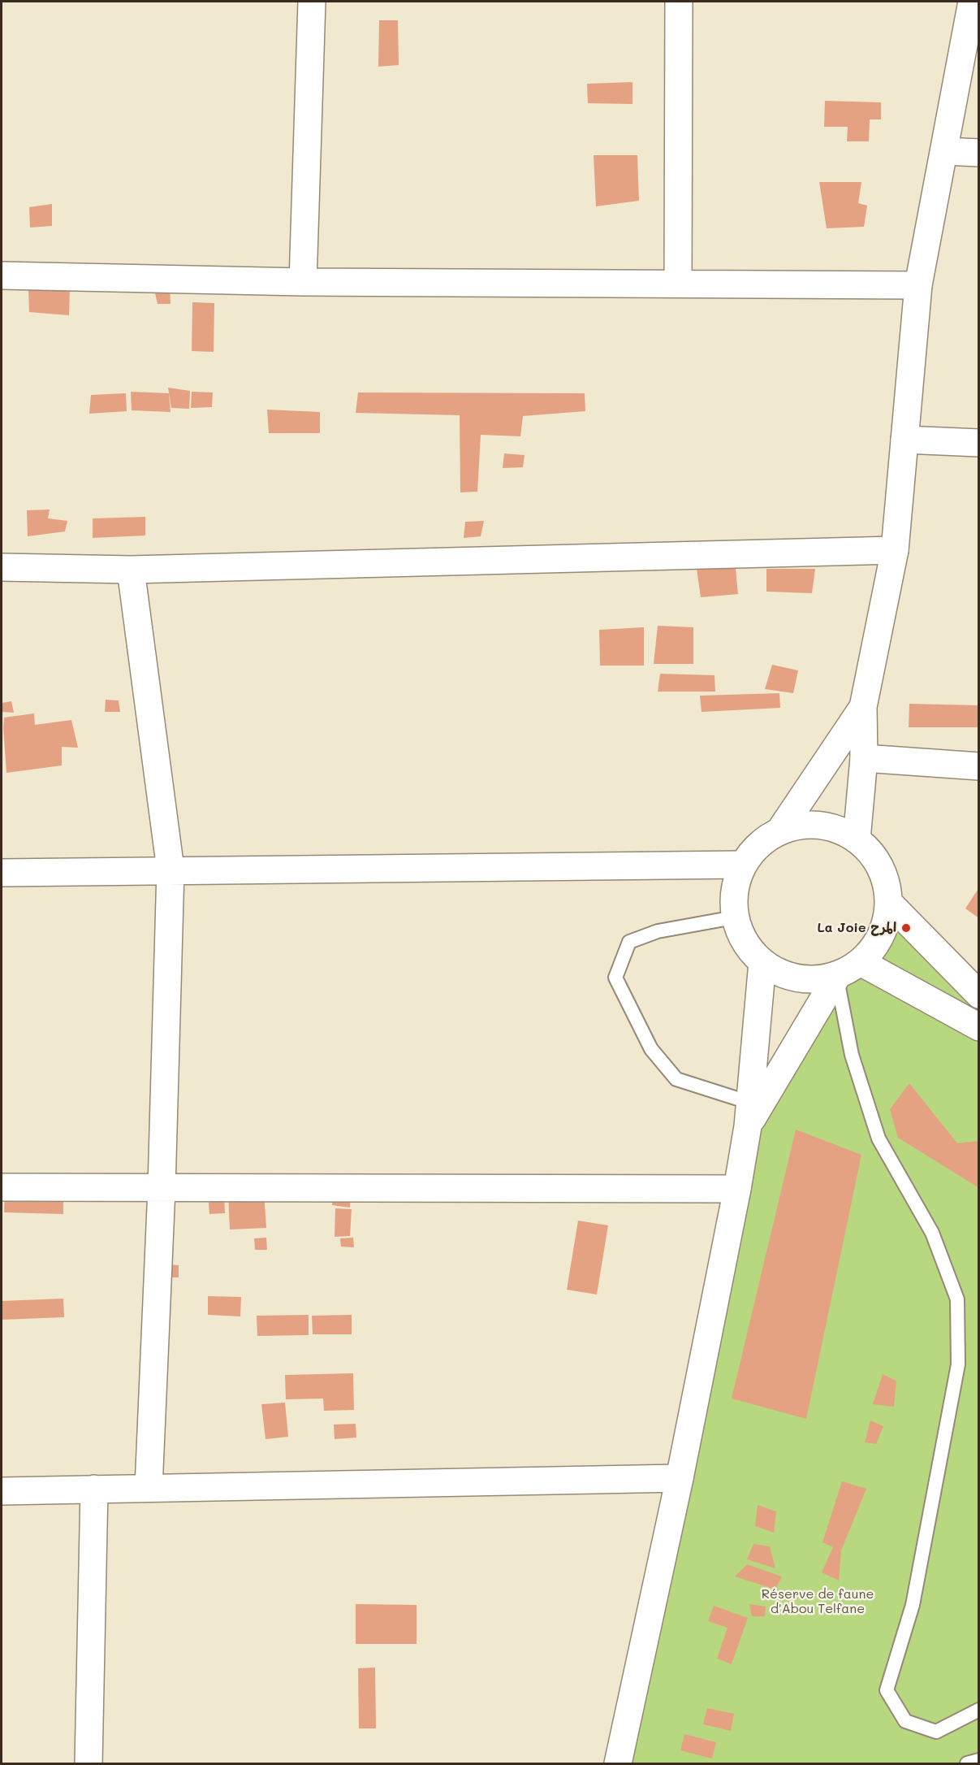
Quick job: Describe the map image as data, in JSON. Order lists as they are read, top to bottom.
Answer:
{
  "parks": ["Réserve de faune d'Abou Telfane"],
  "places": ["La Joie المرح"]
}
